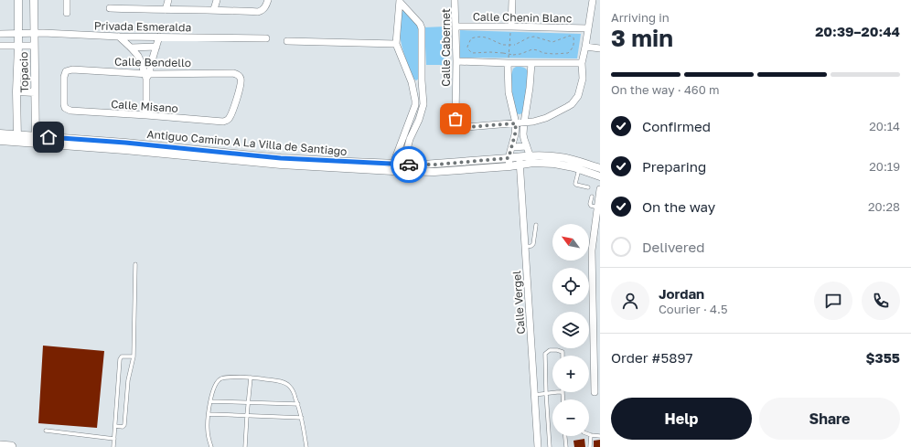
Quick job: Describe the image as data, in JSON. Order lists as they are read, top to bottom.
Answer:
{
  "streets": {
    "street": [
      "Calle Chenin Blanc",
      "Privada Esmeralda",
      "Calle Cabernet",
      "Calle Bendello",
      "Topacio",
      "Calle Misano",
      "Antiguo Camino A La Villa de Santiago",
      "Calle Vergel"
    ]
  },
  "crossings": [
    ["Calle Chenin Blanc", "Calle Cabernet"],
    ["Privada Esmeralda", "Topacio"],
    ["Calle Bendello", "Calle Misano"],
    ["Topacio", "Antiguo Camino A La Villa de Santiago"],
    ["Antiguo Camino A La Villa de Santiago", "Calle Vergel"]
  ],
  "north": "top left",
  "page": {
    "heading": ["3 min", "Arriving in", "20:39–20:44"],
    "panel": [
      "Jordan",
      "Courier · 4.5",
      "Order #5897",
      "$355"
    ],
    "bar": "On the way · 460 m",
    "list": [
      ["Confirmed", "20:14"],
      ["Preparing", "20:19"],
      ["On the way", "20:28"],
      "Delivered"
    ],
    "map_buttons": ["+", "−"],
    "buttons": ["Help", "Share"]
  }
}
